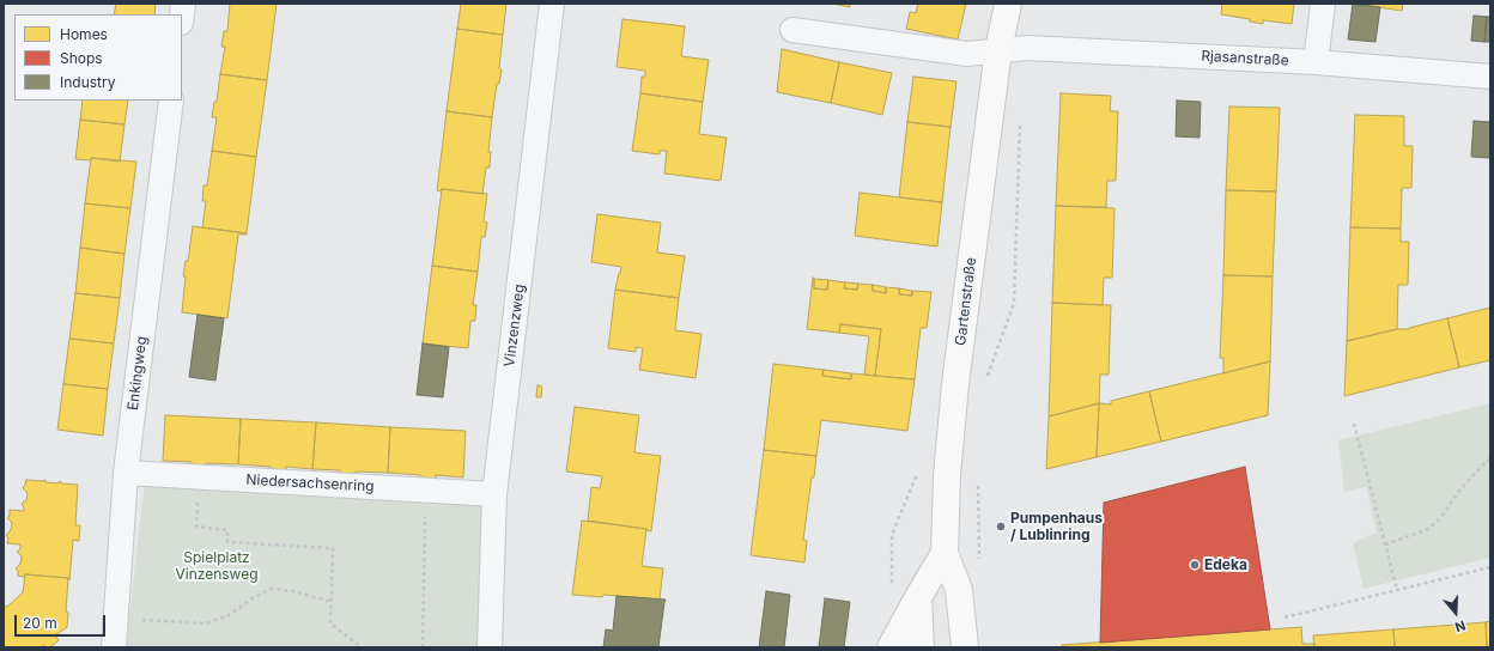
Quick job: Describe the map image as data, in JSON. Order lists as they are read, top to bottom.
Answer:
{
  "streets": {
    "street": [
      "Rjasanstraße",
      "Gartenstraße",
      "Vinzenzweg",
      "Enkingweg",
      "Niedersachsenring"
    ]
  },
  "crossings": [
    ["Rjasanstraße", "Gartenstraße"],
    ["Vinzenzweg", "Niedersachsenring"],
    ["Enkingweg", "Niedersachsenring"]
  ],
  "parks": ["Spielplatz Vinzensweg"],
  "places": ["Pumpenhaus / Lublinring", "Edeka"],
  "legend": ["Homes", "Shops", "Industry"],
  "scale_bar": "20 m",
  "north": "bottom"
}
